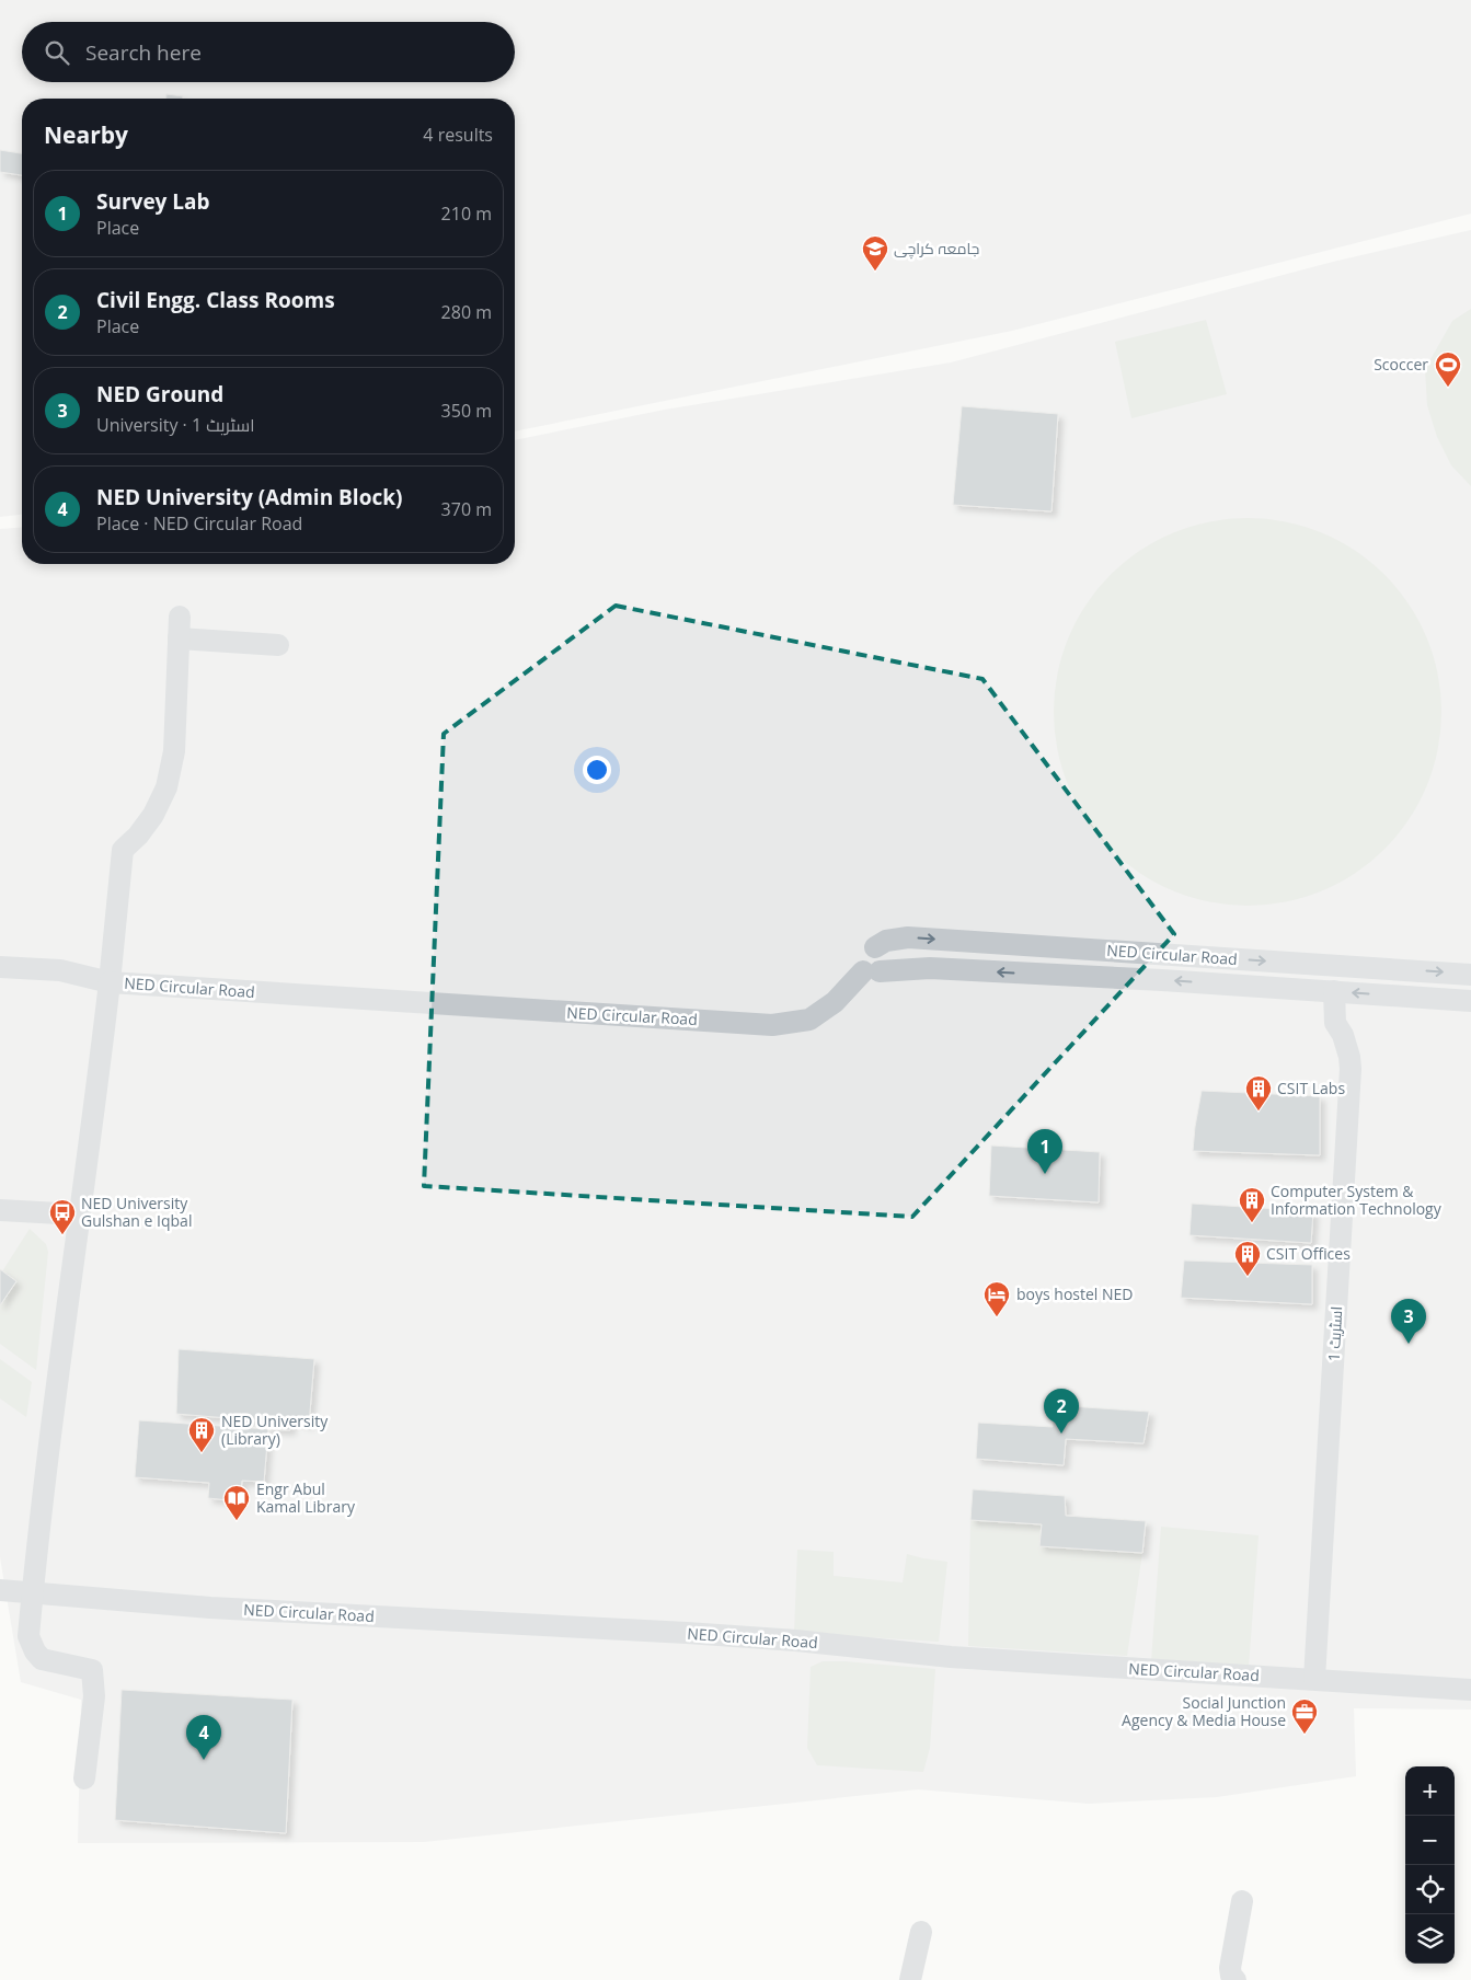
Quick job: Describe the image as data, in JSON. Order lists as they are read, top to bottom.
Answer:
{
  "streets": {
    "street": ["NED Circular Road", "اسٹریٹ 1"]
  },
  "crossings": [
    ["NED Circular Road", "اسٹریٹ 1"]
  ],
  "places": {
    "school or university": ["جامعہ کراچی"],
    "sports": ["Scoccer"],
    "building": [
      "CSIT Labs",
      "Computer System & Information Technology",
      "CSIT Offices",
      "NED University (Library)"
    ],
    "bus stop": ["NED University Gulshan e Iqbal"],
    "hotel": ["boys hostel NED"],
    "library": ["Engr Abul Kamal Library"],
    "office": ["Social Junction Agency & Media House"]
  },
  "page": {
    "search": "Search here",
    "heading": ["Nearby", "4 results"],
    "list": [
      {
        "mark": "1",
        "name": "Survey Lab",
        "note": "Place",
        "value": "210 m"
      },
      {
        "mark": "2",
        "name": "Civil Engg. Class Rooms",
        "note": "Place",
        "value": "280 m"
      },
      {
        "mark": "3",
        "name": "NED Ground",
        "note": "University · اسٹریٹ 1",
        "value": "350 m"
      },
      {
        "mark": "4",
        "name": "NED University (Admin Block)",
        "note": "Place · NED Circular Road",
        "value": "370 m"
      }
    ],
    "pins": [
      "1",
      "3",
      "2",
      "4"
    ],
    "map_buttons": ["+", "−"]
  }
}
